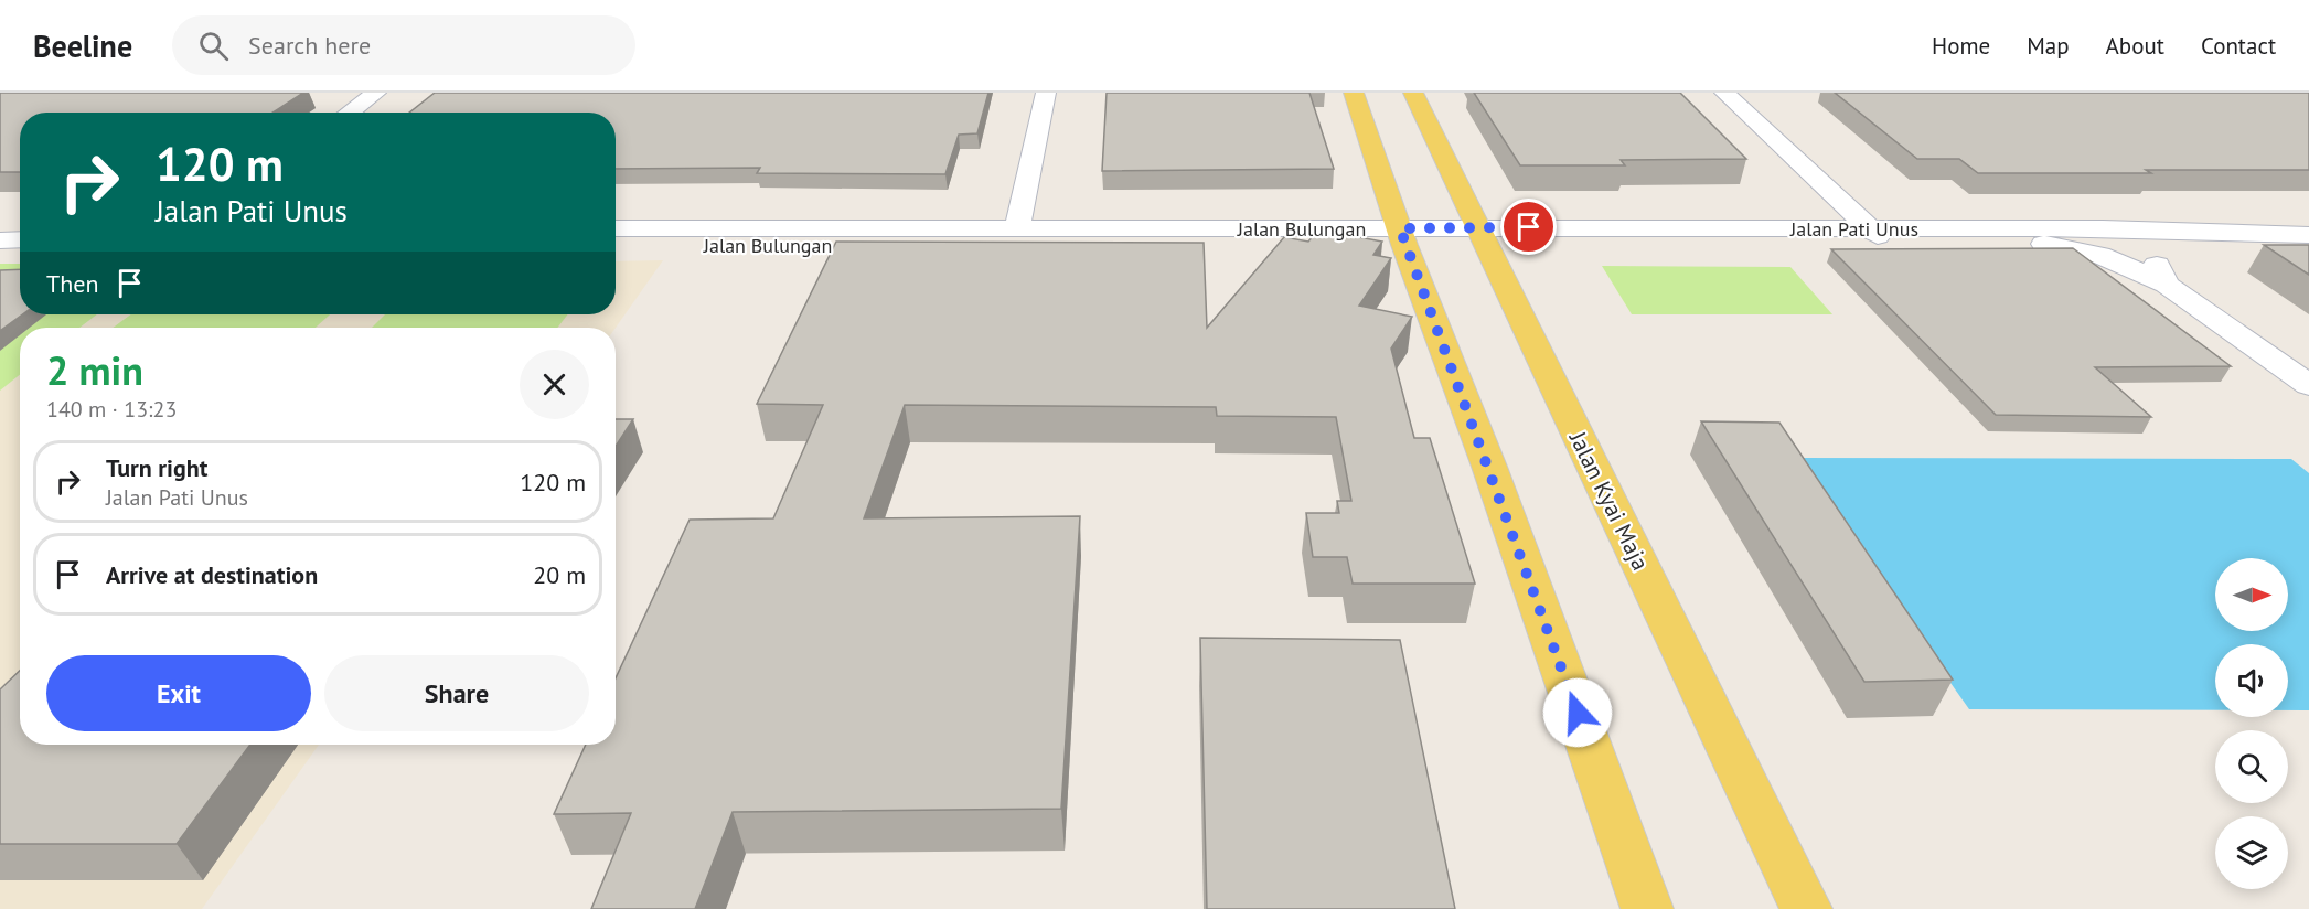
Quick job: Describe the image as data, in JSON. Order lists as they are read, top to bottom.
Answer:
{
  "streets": {
    "main road": ["Jalan Kyai Maja"],
    "street": ["Jalan Bulungan", "Jalan Pati Unus"]
  },
  "crossings": [
    ["Jalan Bulungan", "Jalan Pati Unus"],
    ["Jalan Pati Unus", "Jalan Kyai Maja"]
  ],
  "north": "right",
  "page": {
    "header": "Beeline",
    "search": "Search here",
    "nav": [
      "Home",
      "Map",
      "About",
      "Contact"
    ],
    "turn": ["120 m", "Jalan Pati Unus"],
    "then": "Then",
    "heading": ["2 min", "140 m · 13:23"],
    "list": [
      {
        "name": "Turn right",
        "note": "Jalan Pati Unus",
        "value": "120 m"
      },
      {
        "name": "Arrive at destination",
        "value": "20 m"
      }
    ],
    "buttons": ["Exit", "Share"]
  }
}
